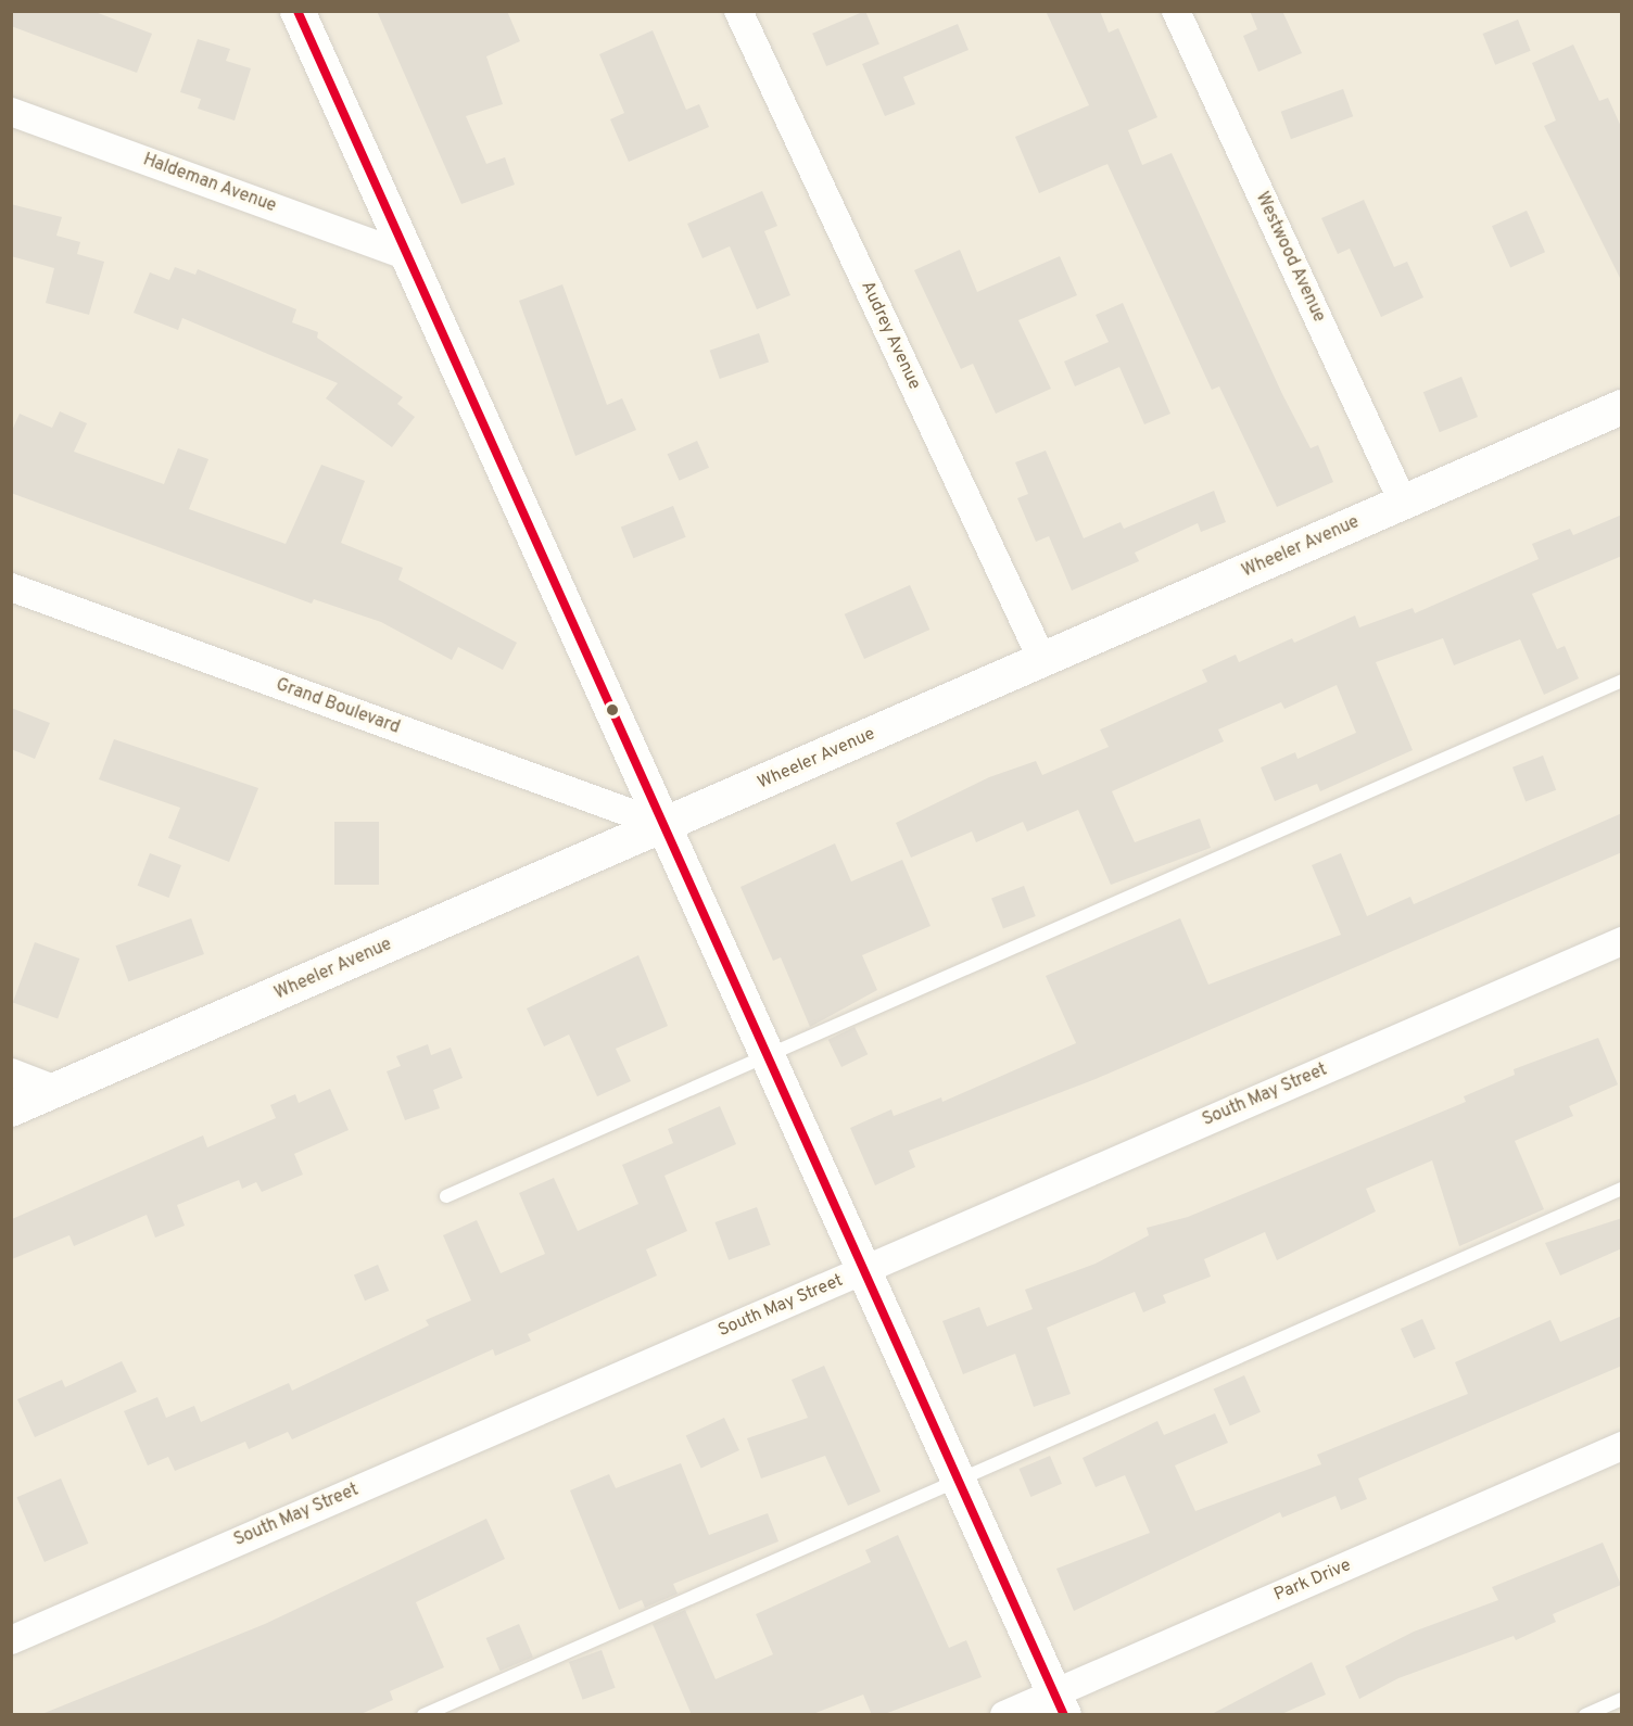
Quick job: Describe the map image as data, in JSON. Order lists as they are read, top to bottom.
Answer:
{
  "streets": {
    "street": [
      "Haldeman Avenue",
      "Westwood Avenue",
      "Audrey Avenue",
      "Wheeler Avenue",
      "Grand Boulevard",
      "South May Street",
      "Park Drive"
    ]
  },
  "crossings": [
    ["Westwood Avenue", "Wheeler Avenue"],
    ["Audrey Avenue", "Wheeler Avenue"],
    ["Wheeler Avenue", "Grand Boulevard"]
  ]
}
